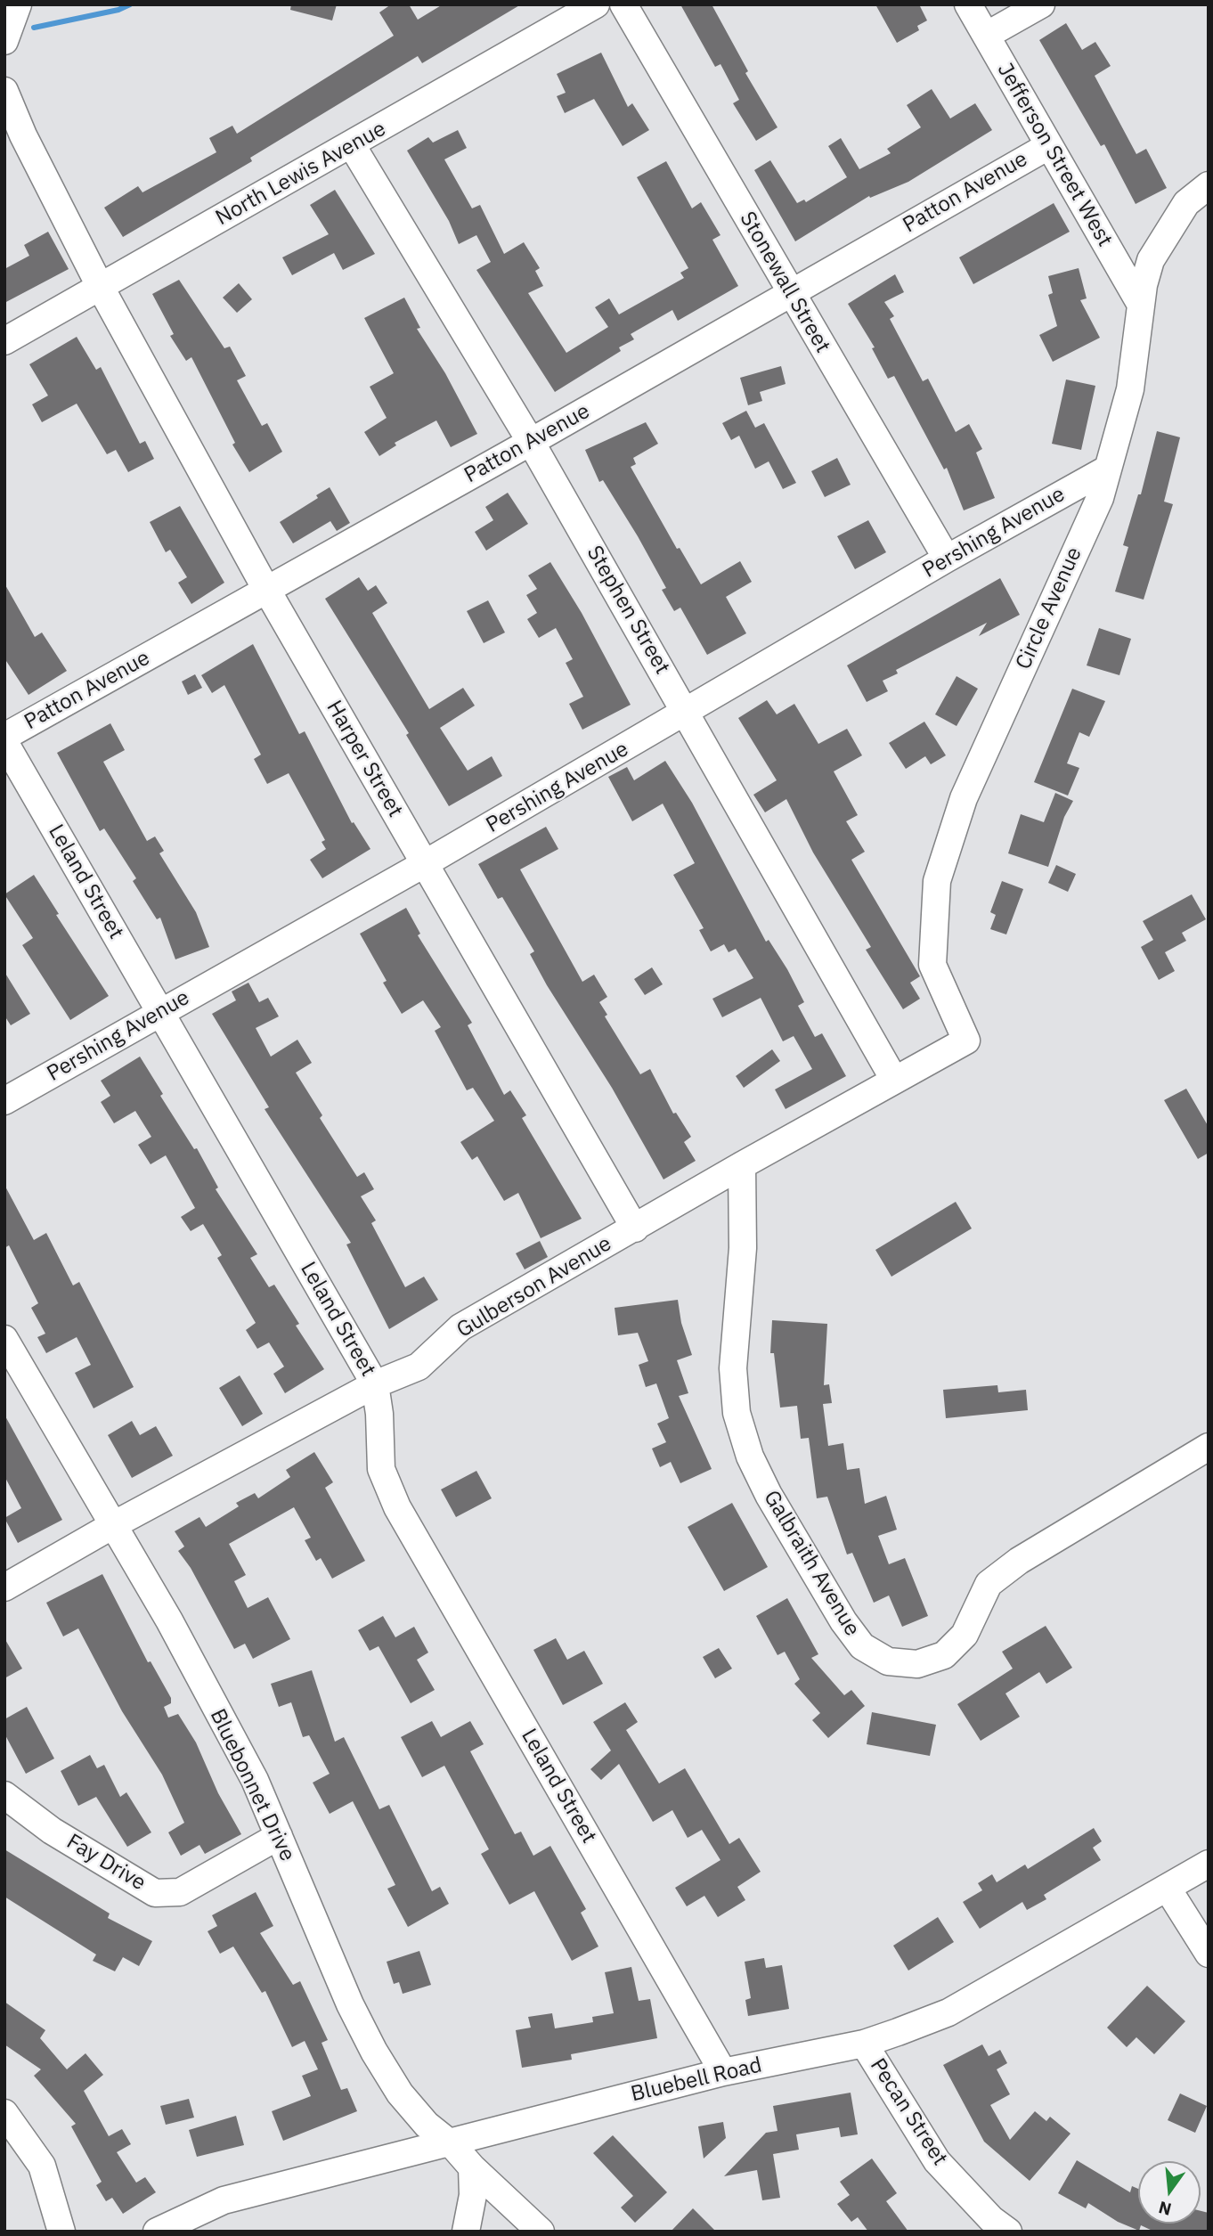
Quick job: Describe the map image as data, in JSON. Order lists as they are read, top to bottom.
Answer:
{
  "streets": {
    "street": [
      "Jefferson Street West",
      "North Lewis Avenue",
      "Patton Avenue",
      "Stonewall Street",
      "Pershing Avenue",
      "Circle Avenue",
      "Stephen Street",
      "Harper Street",
      "Leland Street",
      "Gulberson Avenue",
      "Galbraith Avenue",
      "Bluebonnet Drive",
      "Fay Drive",
      "Bluebell Road",
      "Pecan Street"
    ]
  },
  "crossings": [
    ["Jefferson Street West", "Patton Avenue"],
    ["Jefferson Street West", "Circle Avenue"],
    ["North Lewis Avenue", "Stephen Street"],
    ["North Lewis Avenue", "Harper Street"],
    ["Patton Avenue", "Stonewall Street"],
    ["Patton Avenue", "Stephen Street"],
    ["Patton Avenue", "Harper Street"],
    ["Stonewall Street", "Pershing Avenue"],
    ["Pershing Avenue", "Circle Avenue"],
    ["Pershing Avenue", "Stephen Street"],
    ["Pershing Avenue", "Harper Street"],
    ["Pershing Avenue", "Leland Street"],
    ["Circle Avenue", "Gulberson Avenue"],
    ["Stephen Street", "Gulberson Avenue"],
    ["Harper Street", "Gulberson Avenue"],
    ["Leland Street", "Gulberson Avenue"],
    ["Leland Street", "Bluebell Road"],
    ["Gulberson Avenue", "Galbraith Avenue"],
    ["Gulberson Avenue", "Bluebonnet Drive"],
    ["Bluebonnet Drive", "Fay Drive"],
    ["Bluebonnet Drive", "Bluebell Road"],
    ["Bluebell Road", "Pecan Street"]
  ],
  "north": "bottom"
}
